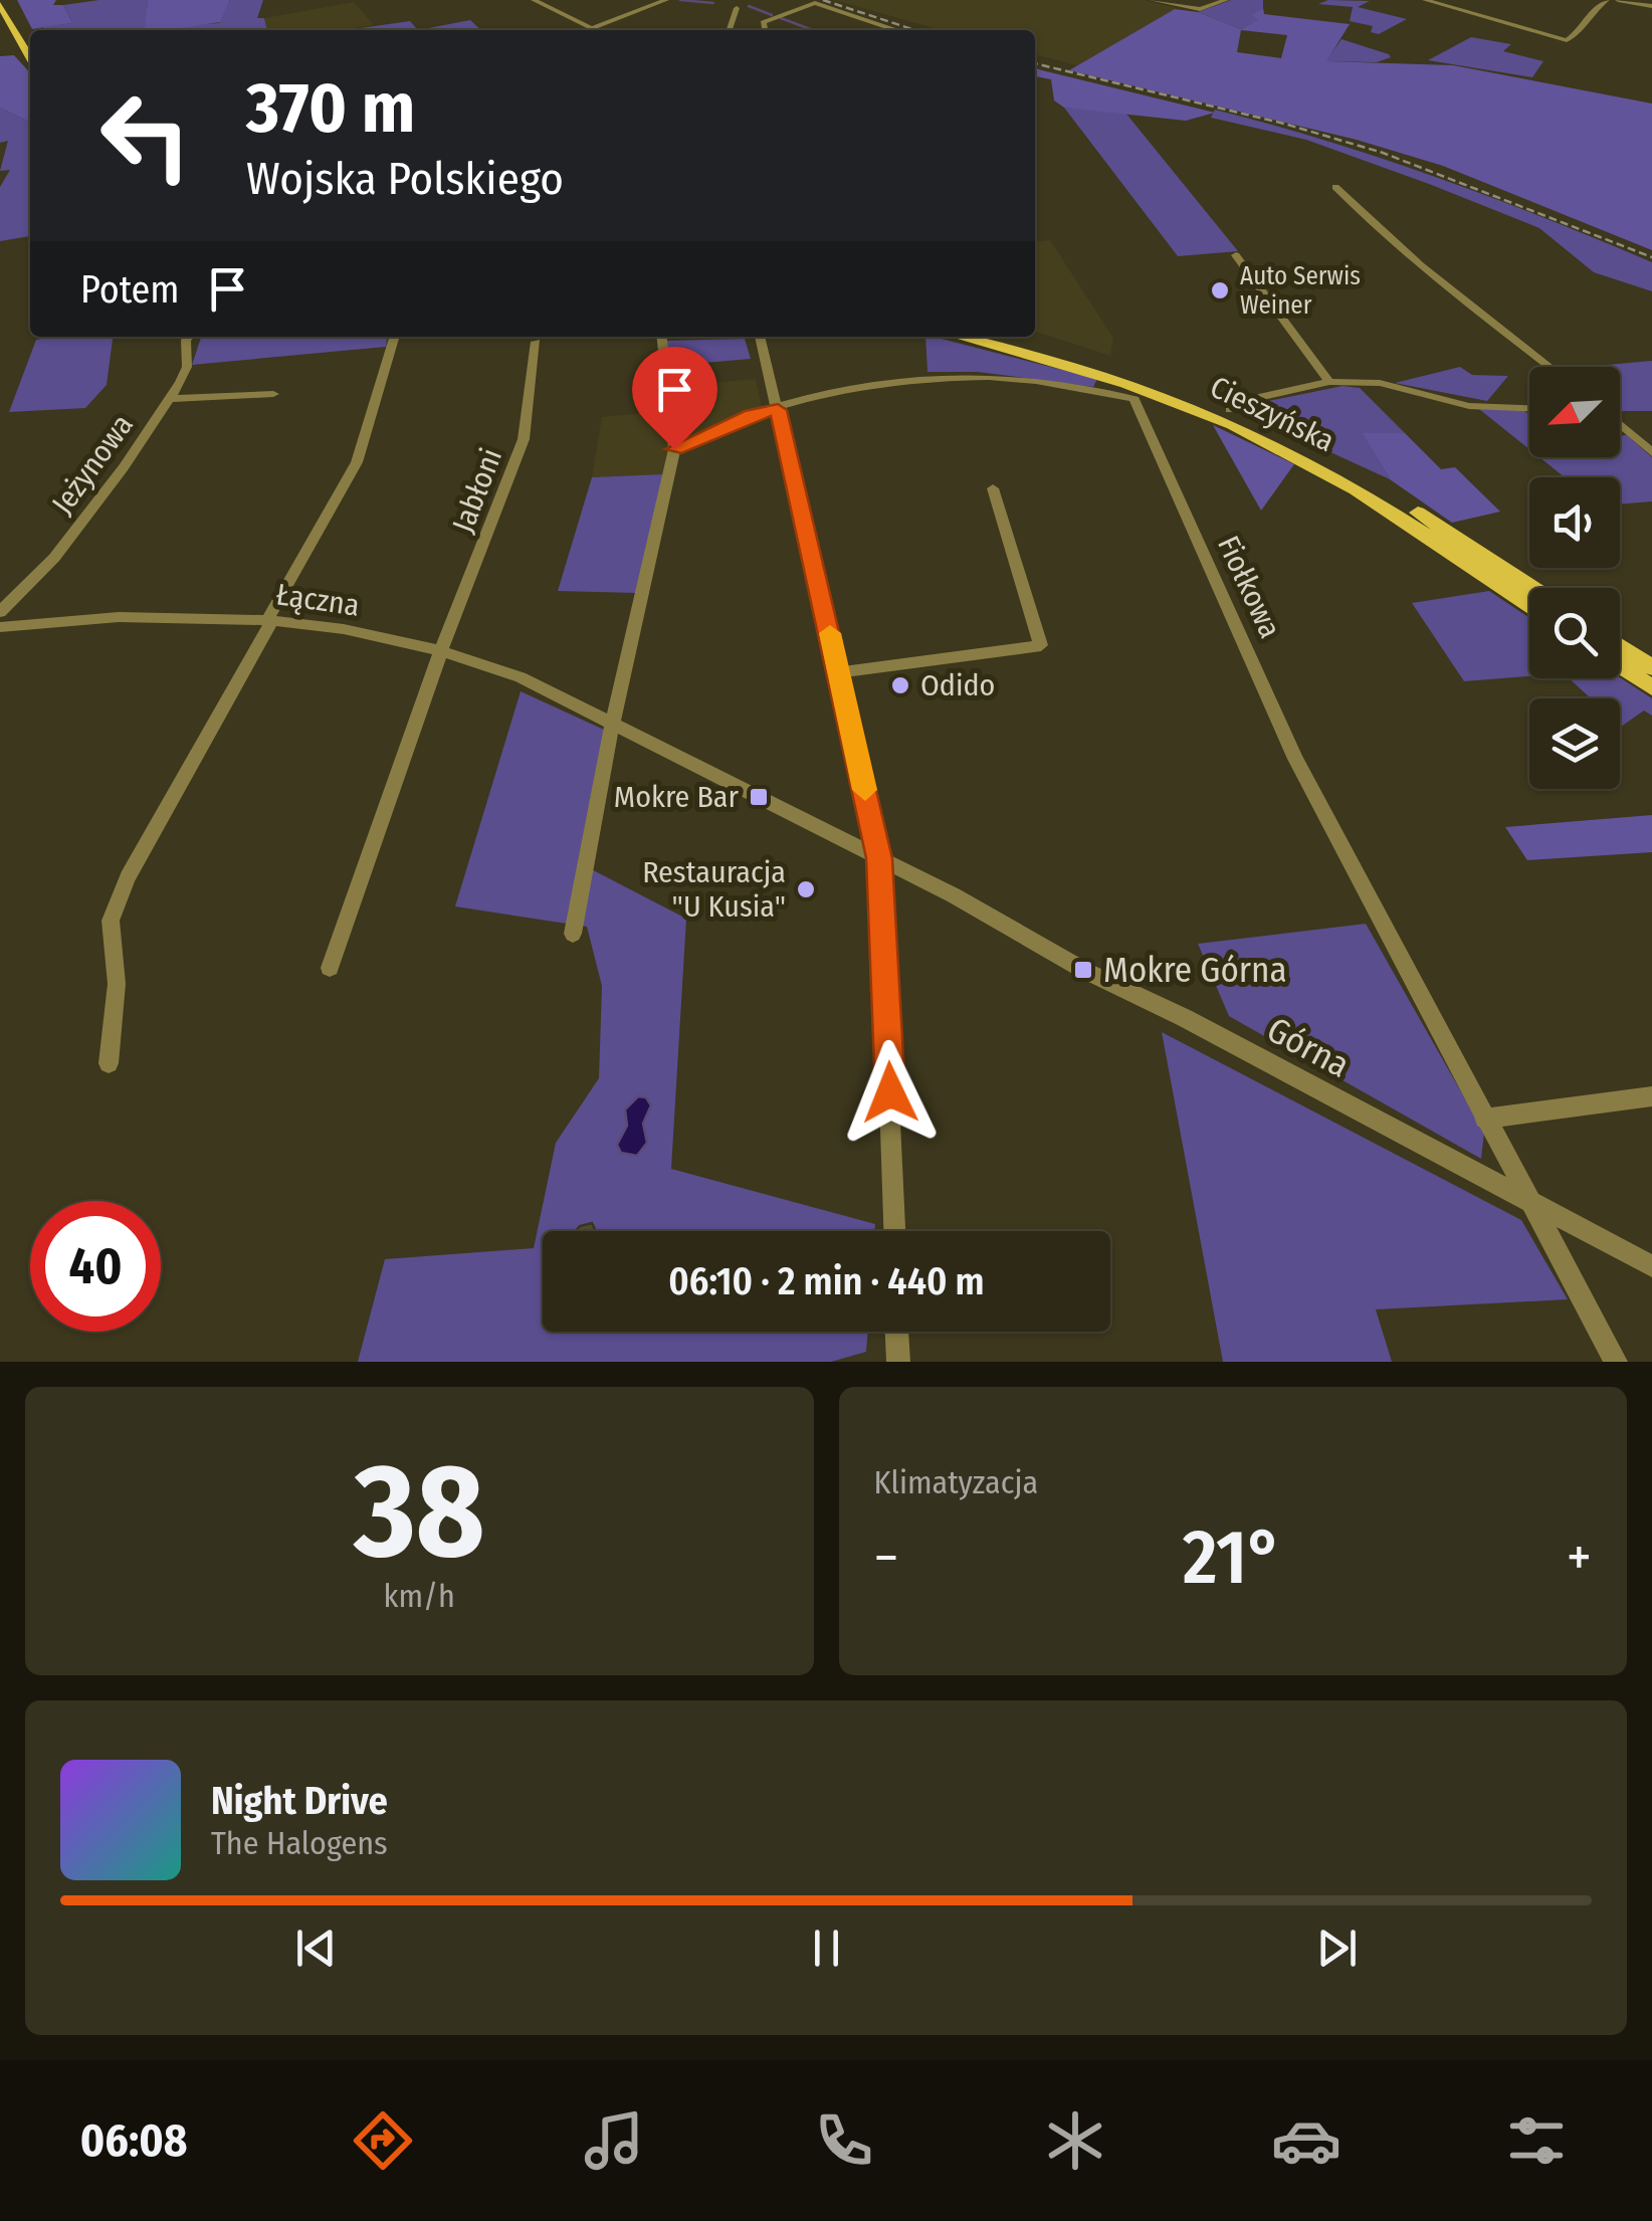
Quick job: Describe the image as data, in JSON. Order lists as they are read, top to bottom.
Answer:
{
  "streets": {
    "main road": ["Cieszyńska"],
    "street": [
      "Jeżynowa",
      "Jabłoni",
      "Fiołkowa",
      "Łączna",
      "Górna"
    ]
  },
  "crossings": [
    ["Jabłoni", "Łączna"],
    ["Fiołkowa", "Górna"],
    ["Łączna", "Górna"]
  ],
  "places": {
    "other": ["Auto Serwis Weiner", "Odido", "Restauracja \"U Kusia\""],
    "transit": ["Mokre Bar", "Mokre Górna"]
  },
  "north": "bottom left",
  "page": {
    "turn": ["370 m", "Wojska Polskiego"],
    "then": "Potem",
    "limit": "40",
    "trip": "06:10 · 2 min · 440 m",
    "tile": [
      ["38", "km/h"],
      "Klimatyzacja"
    ],
    "heat": ["−", "21°", "+"],
    "song": ["Night Drive", "The Halogens"],
    "tabs": "06:08"
  }
}
